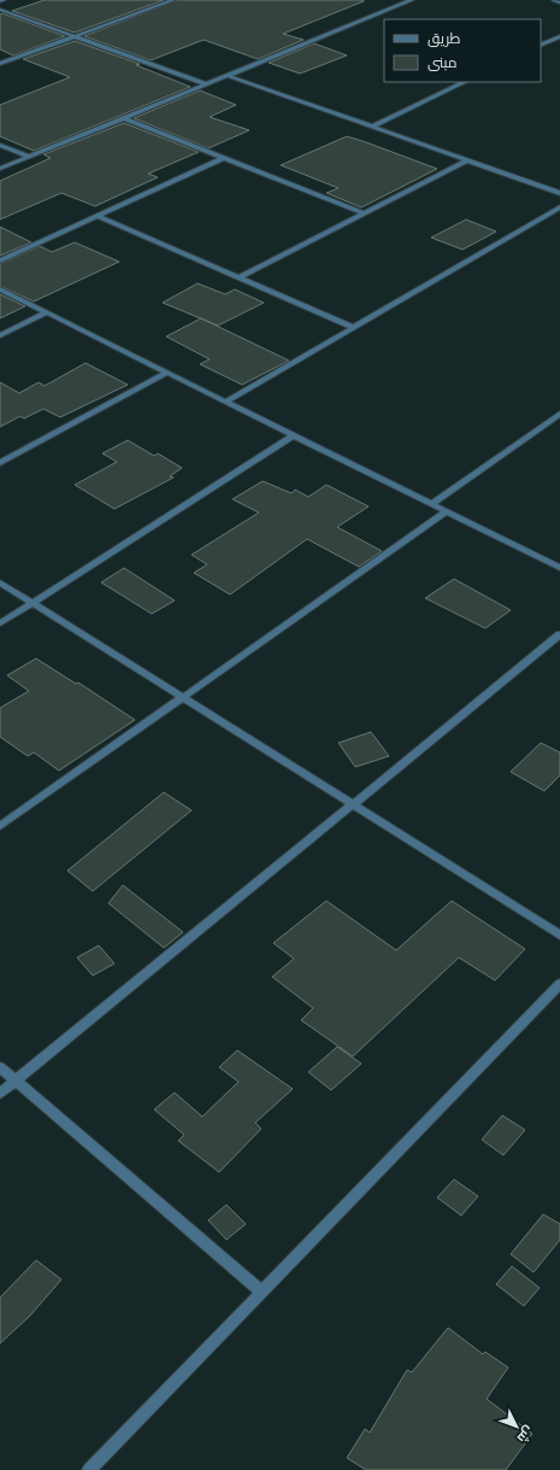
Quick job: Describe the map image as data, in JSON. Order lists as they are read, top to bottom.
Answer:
{
  "legend": ["طريق", "مبنى"],
  "north": "bottom right"
}
